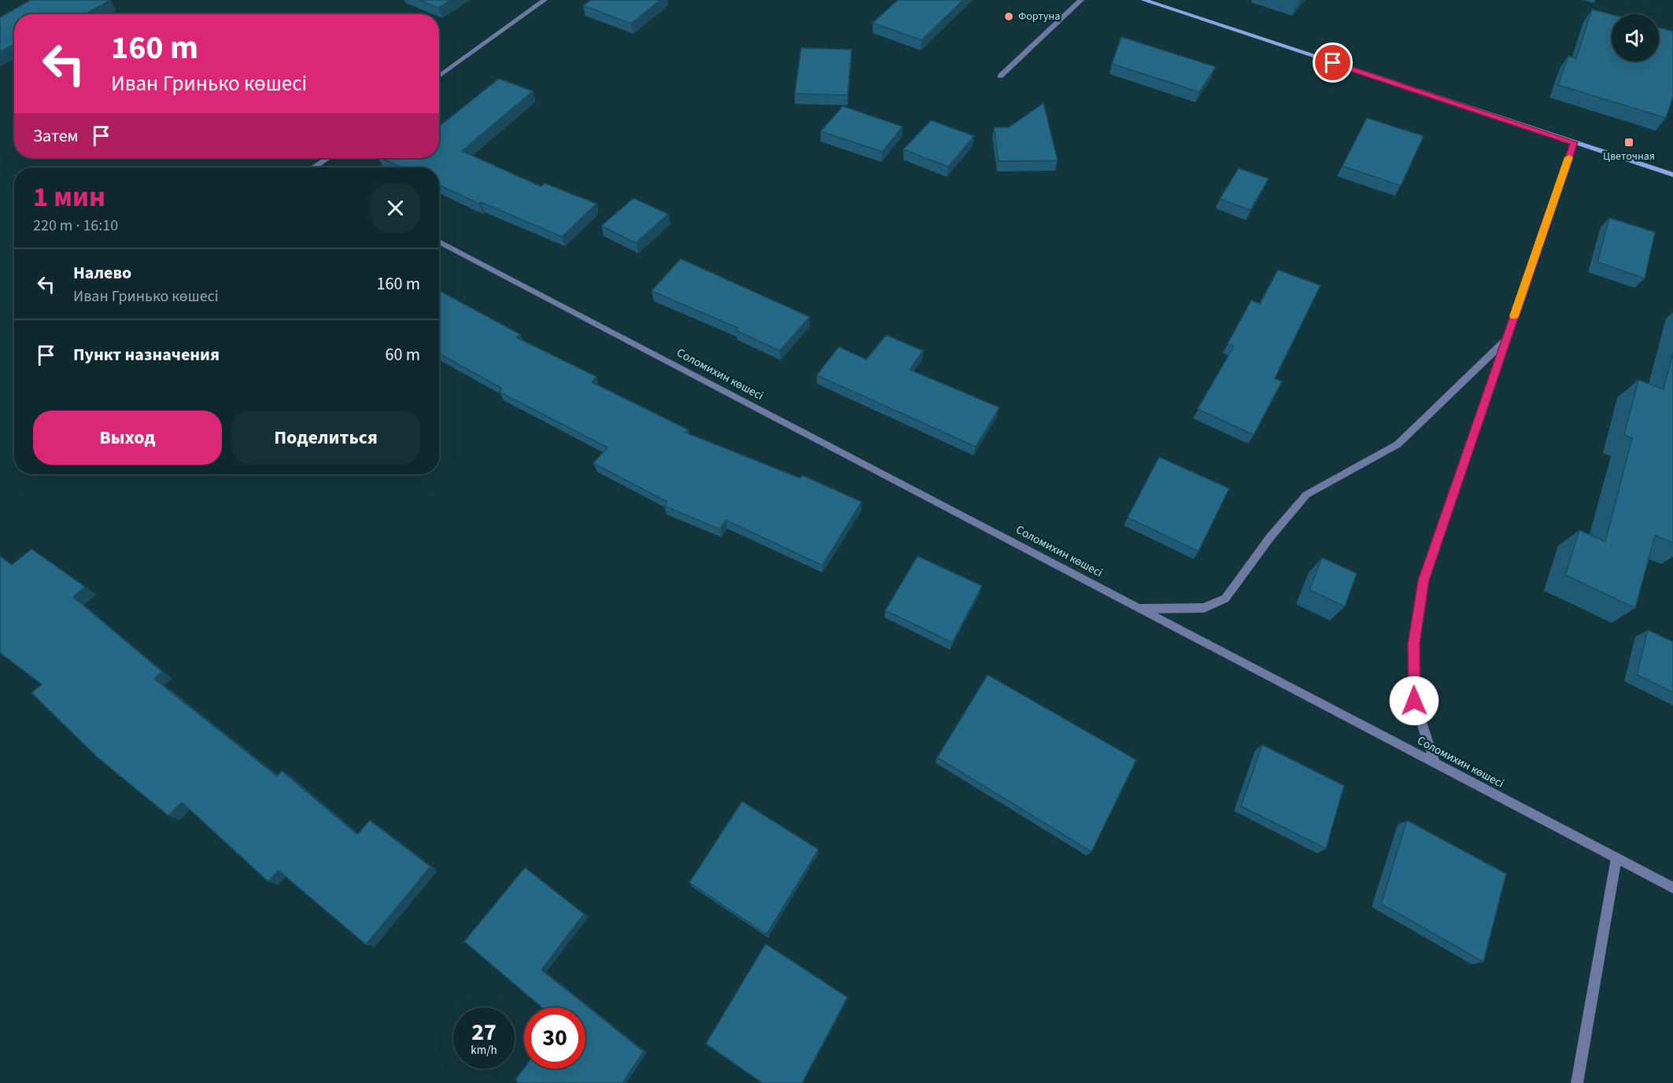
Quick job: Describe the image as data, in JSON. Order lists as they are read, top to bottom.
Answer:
{
  "streets": {
    "street": ["Соломихин көшесі"]
  },
  "places": {
    "other": ["Фортуна"],
    "transit": ["Цветочная"]
  },
  "page": {
    "turn": ["160 m", "Иван Гринько көшесі"],
    "then": "Затем",
    "heading": ["1 мин", "220 m · 16:10"],
    "list": [
      {
        "name": "Налево",
        "note": "Иван Гринько көшесі",
        "value": "160 m"
      },
      {
        "name": "Пункт назначения",
        "value": "60 m"
      }
    ],
    "buttons": ["Выход", "Поделиться"],
    "speed": "27 km/h",
    "limit": "30"
  }
}
